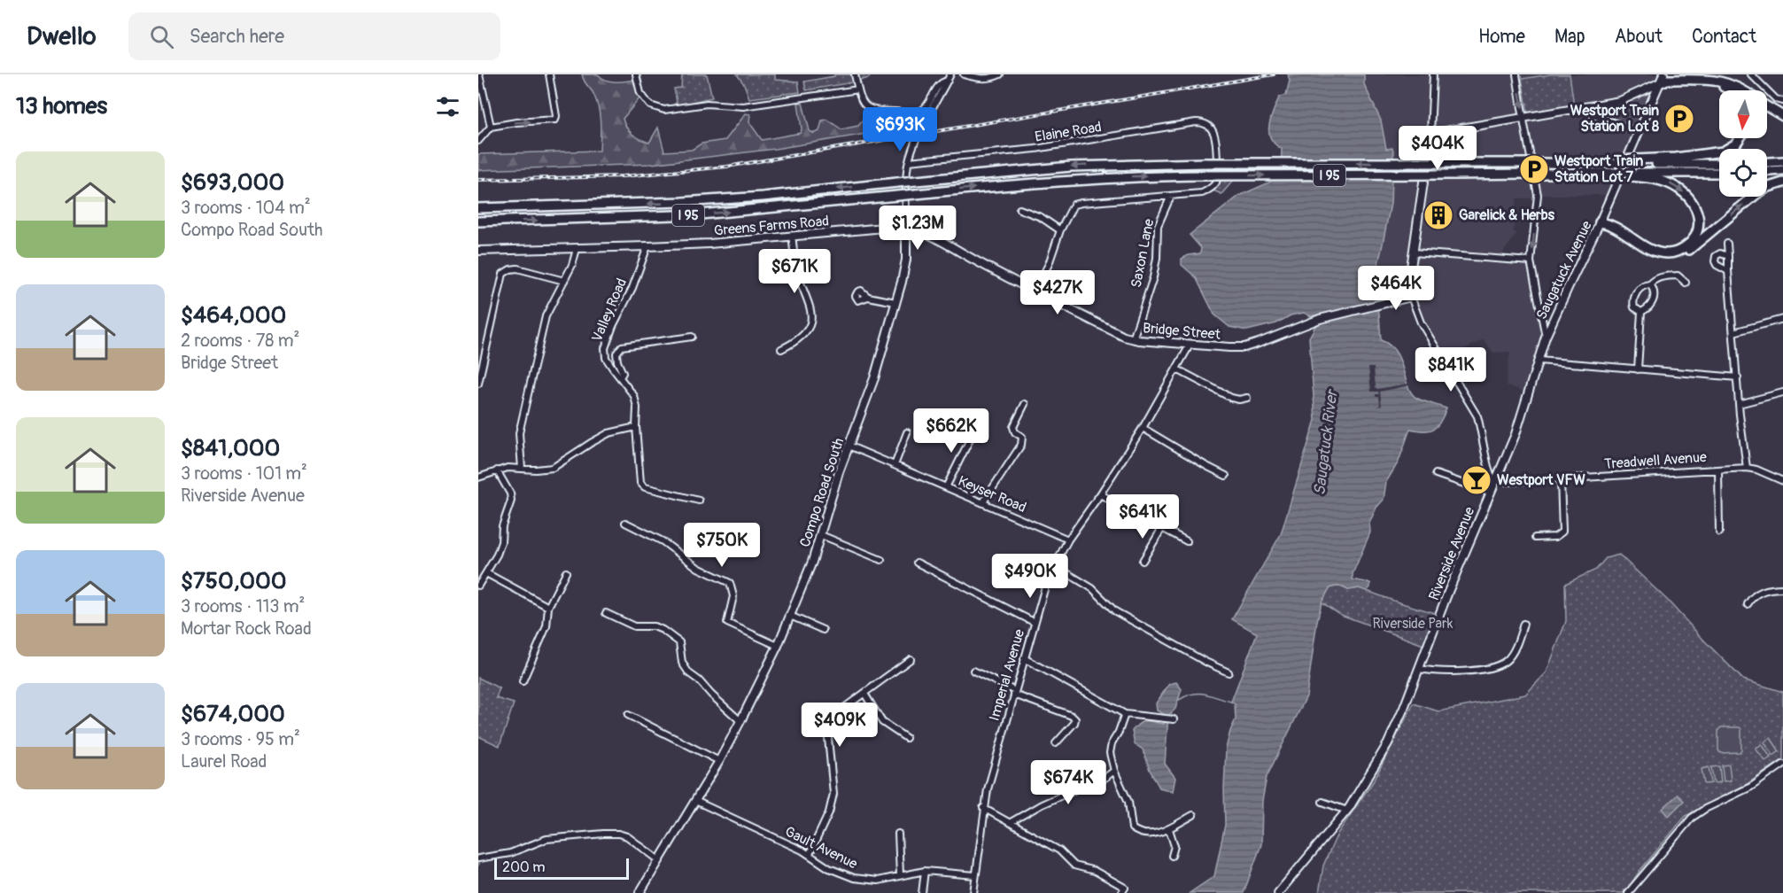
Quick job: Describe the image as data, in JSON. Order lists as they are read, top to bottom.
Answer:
{
  "streets": {
    "highway": ["I 95"],
    "main road": [
      "Greens Farms Road",
      "Saugatuck Avenue",
      "Bridge Street",
      "Compo Road South",
      "Riverside Avenue"
    ],
    "street": [
      "Elaine Road",
      "Saxon Lane",
      "Valley Road",
      "Treadwell Avenue",
      "Keyser Road",
      "Imperial Avenue",
      "Gault Avenue"
    ]
  },
  "crossings": [
    ["Elaine Road", "Saxon Lane"],
    ["Elaine Road", "Compo Road South"],
    ["Greens Farms Road", "Valley Road"],
    ["Greens Farms Road", "Bridge Street"],
    ["Greens Farms Road", "Compo Road South"],
    ["Saxon Lane", "Bridge Street"],
    ["Saugatuck Avenue", "Treadwell Avenue"],
    ["Saugatuck Avenue", "Riverside Avenue"],
    ["Bridge Street", "Compo Road South"],
    ["Bridge Street", "Imperial Avenue"],
    ["Treadwell Avenue", "Riverside Avenue"],
    ["Compo Road South", "Keyser Road"],
    ["Compo Road South", "Gault Avenue"],
    ["Keyser Road", "Imperial Avenue"],
    ["Imperial Avenue", "Gault Avenue"]
  ],
  "water": ["Saugatuck River"],
  "parks": ["Riverside Park"],
  "places": {
    "parking": ["Westport Train Station Lot 8", "Westport Train Station Lot 7"],
    "building": ["Garelick & Herbs"],
    "bar": ["Westport VFW"]
  },
  "scale_bar": "200 m",
  "north": "bottom",
  "page": {
    "header": "Dwello",
    "search": "Search here",
    "nav": [
      "Home",
      "Map",
      "About",
      "Contact"
    ],
    "heading": "13 homes",
    "price": [
      "$693K",
      "$404K",
      "$1.23M",
      "$671K",
      "$464K",
      "$427K",
      "$841K",
      "$662K",
      "$641K",
      "$750K",
      "$490K",
      "$409K",
      "$674K"
    ],
    "list": [
      {
        "name": "$693,000",
        "note": "3 rooms · 104 m² · Compo Road South"
      },
      {
        "name": "$464,000",
        "note": "2 rooms · 78 m² · Bridge Street"
      },
      {
        "name": "$841,000",
        "note": "3 rooms · 101 m² · Riverside Avenue"
      },
      {
        "name": "$750,000",
        "note": "3 rooms · 113 m² · Mortar Rock Road"
      },
      {
        "name": "$674,000",
        "note": "3 rooms · 95 m² · Laurel Road"
      }
    ],
    "scale": "200 m"
  }
}
